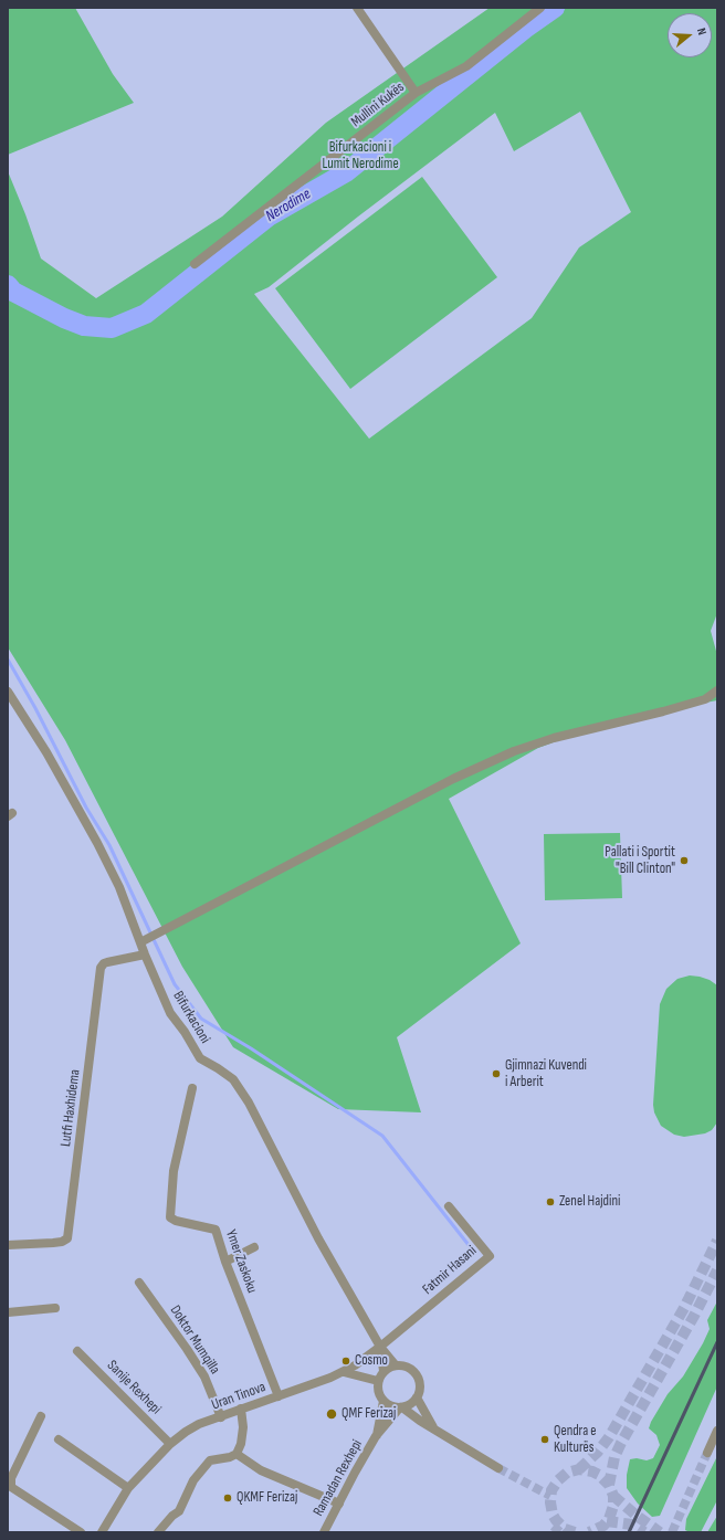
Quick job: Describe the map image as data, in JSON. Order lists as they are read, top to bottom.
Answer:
{
  "streets": {
    "street": [
      "Mullini Kukës",
      "Bifurkacioni",
      "Lutfi Haxhidema",
      "Ymer Zaskoku",
      "Fatmir Hasani",
      "Doktor Mumqilla",
      "Sanije Rexhepi",
      "Uran Tinova",
      "Ramadan Rexhepi"
    ]
  },
  "crossings": [
    ["Bifurkacioni", "Lutfi Haxhidema"],
    ["Bifurkacioni", "Fatmir Hasani"],
    ["Ymer Zaskoku", "Uran Tinova"],
    ["Doktor Mumqilla", "Uran Tinova"],
    ["Sanije Rexhepi", "Uran Tinova"]
  ],
  "water": ["Nerodime"],
  "parks": ["Bifurkacioni i Lumit Nerodime"],
  "places": [
    "Pallati i Sportit \"Bill Clinton\"",
    "Gjimnazi Kuvendi i Arberit",
    "Zenel Hajdini",
    "Cosmo",
    "QMF Ferizaj",
    "Qendra e Kulturës",
    "QKMF Ferizaj"
  ],
  "north": "right"
}
